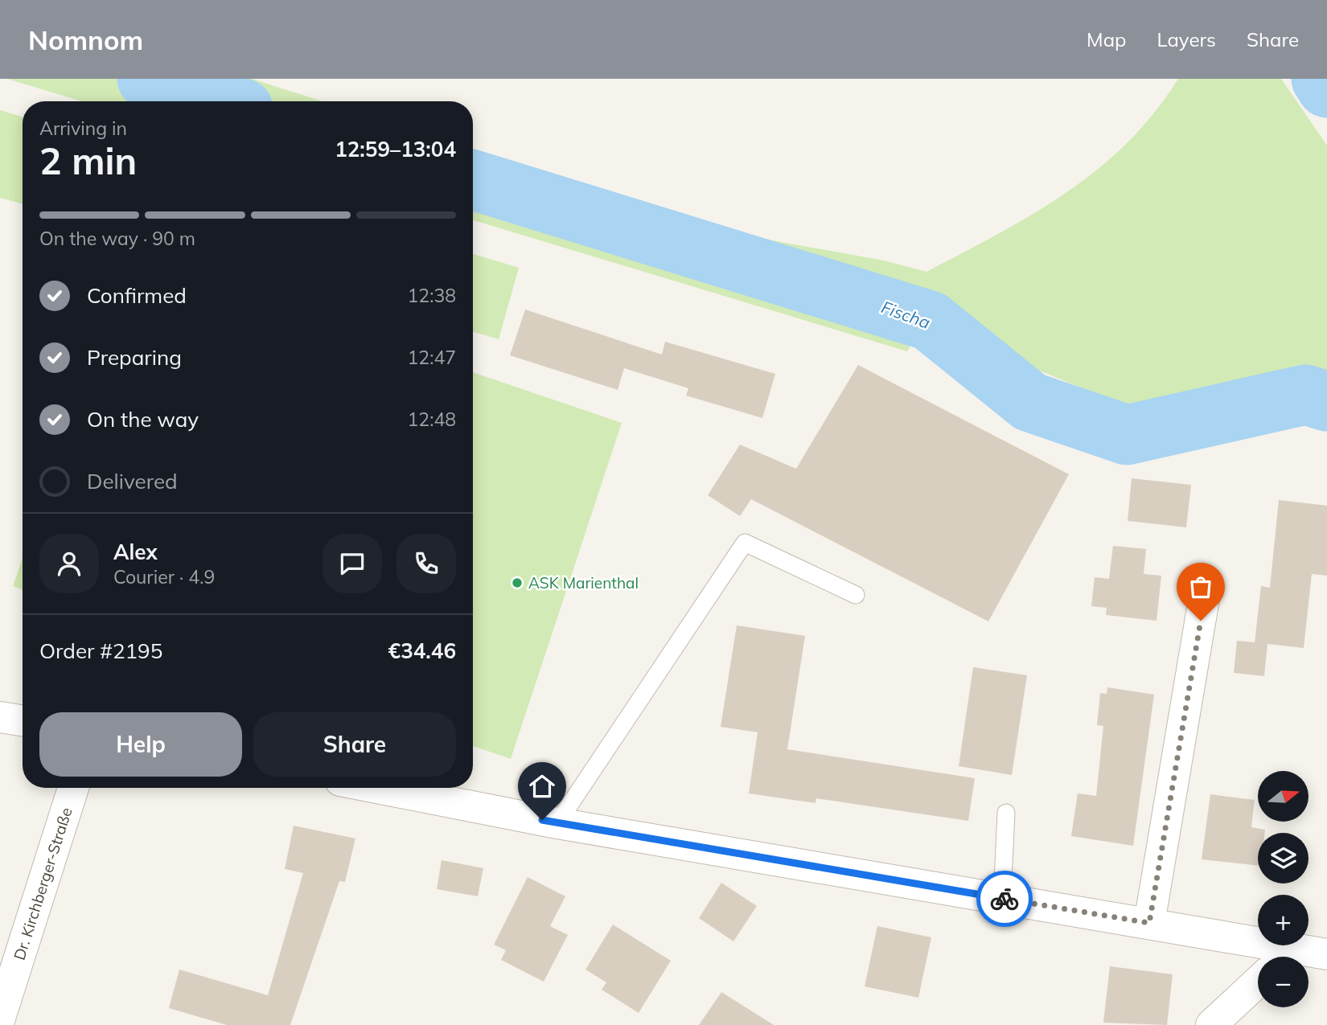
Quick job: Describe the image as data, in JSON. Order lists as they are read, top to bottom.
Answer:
{
  "streets": {
    "street": ["Dr. Kirchberger-Straße"]
  },
  "water": ["Fischa"],
  "places": ["ASK Marienthal"],
  "north": "right",
  "page": {
    "header": "Nomnom",
    "nav": ["Map", "Layers", "Share"],
    "heading": ["2 min", "Arriving in", "12:59–13:04"],
    "panel": [
      "Alex",
      "Courier · 4.9",
      "Order #2195",
      "€34.46"
    ],
    "bar": "On the way · 90 m",
    "list": [
      ["Confirmed", "12:38"],
      ["Preparing", "12:47"],
      ["On the way", "12:48"],
      "Delivered"
    ],
    "buttons": ["Help", "Share"],
    "map_buttons": ["+", "−"]
  }
}
